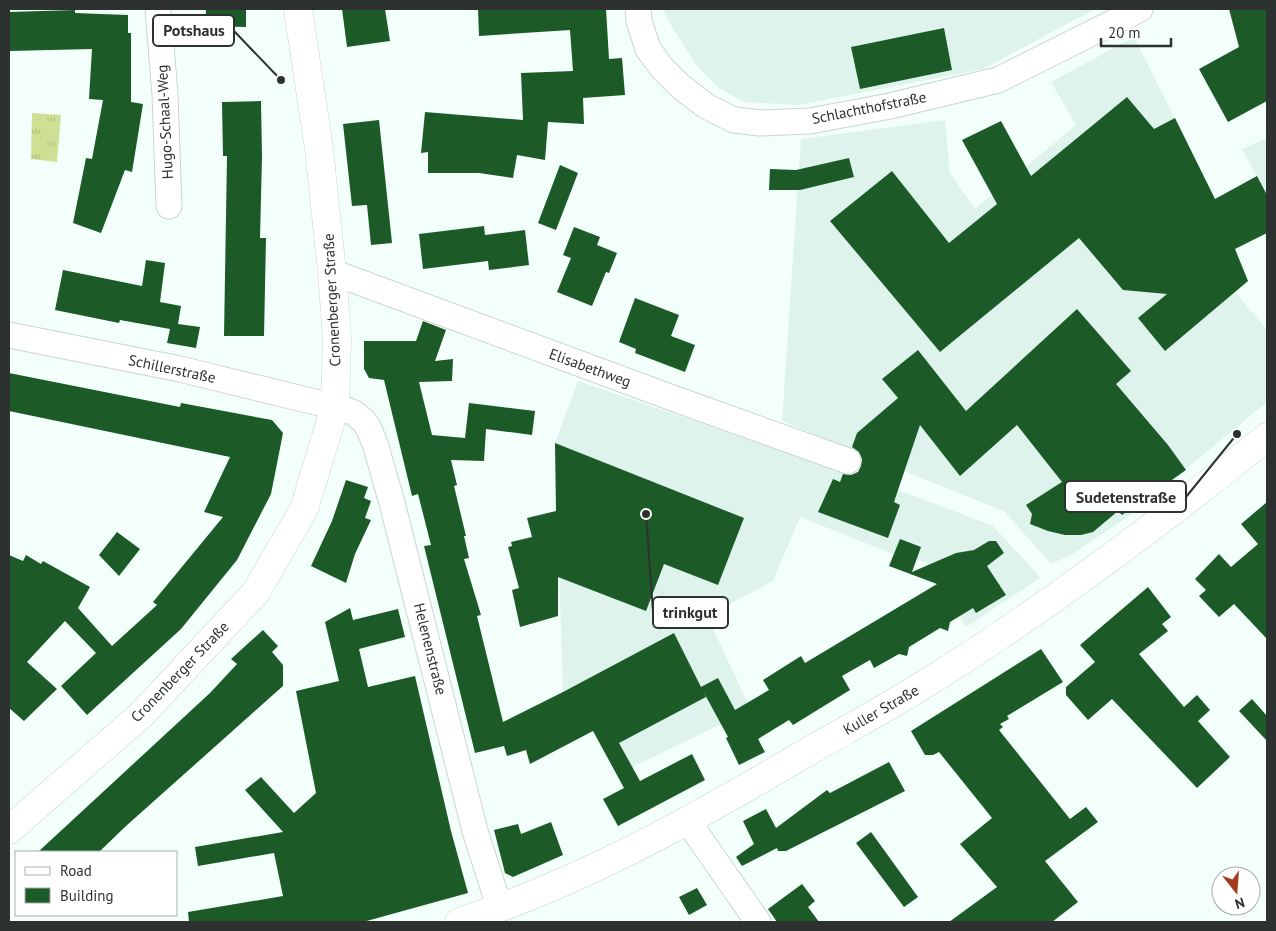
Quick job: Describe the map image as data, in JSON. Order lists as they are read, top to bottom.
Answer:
{
  "streets": {
    "main road": ["Cronenberger Straße", "Kuller Straße"],
    "street": [
      "Schlachthofstraße",
      "Hugo-Schaal-Weg",
      "Elisabethweg",
      "Schillerstraße",
      "Helenenstraße"
    ]
  },
  "crossings": [
    ["Cronenberger Straße", "Elisabethweg"],
    ["Cronenberger Straße", "Schillerstraße"],
    ["Cronenberger Straße", "Helenenstraße"],
    ["Schillerstraße", "Helenenstraße"],
    ["Helenenstraße", "Kuller Straße"]
  ],
  "places": ["Potshaus", "Sudetenstraße", "trinkgut"],
  "legend": ["Road", "Building"],
  "scale_bar": "20 m",
  "north": "bottom"
}
